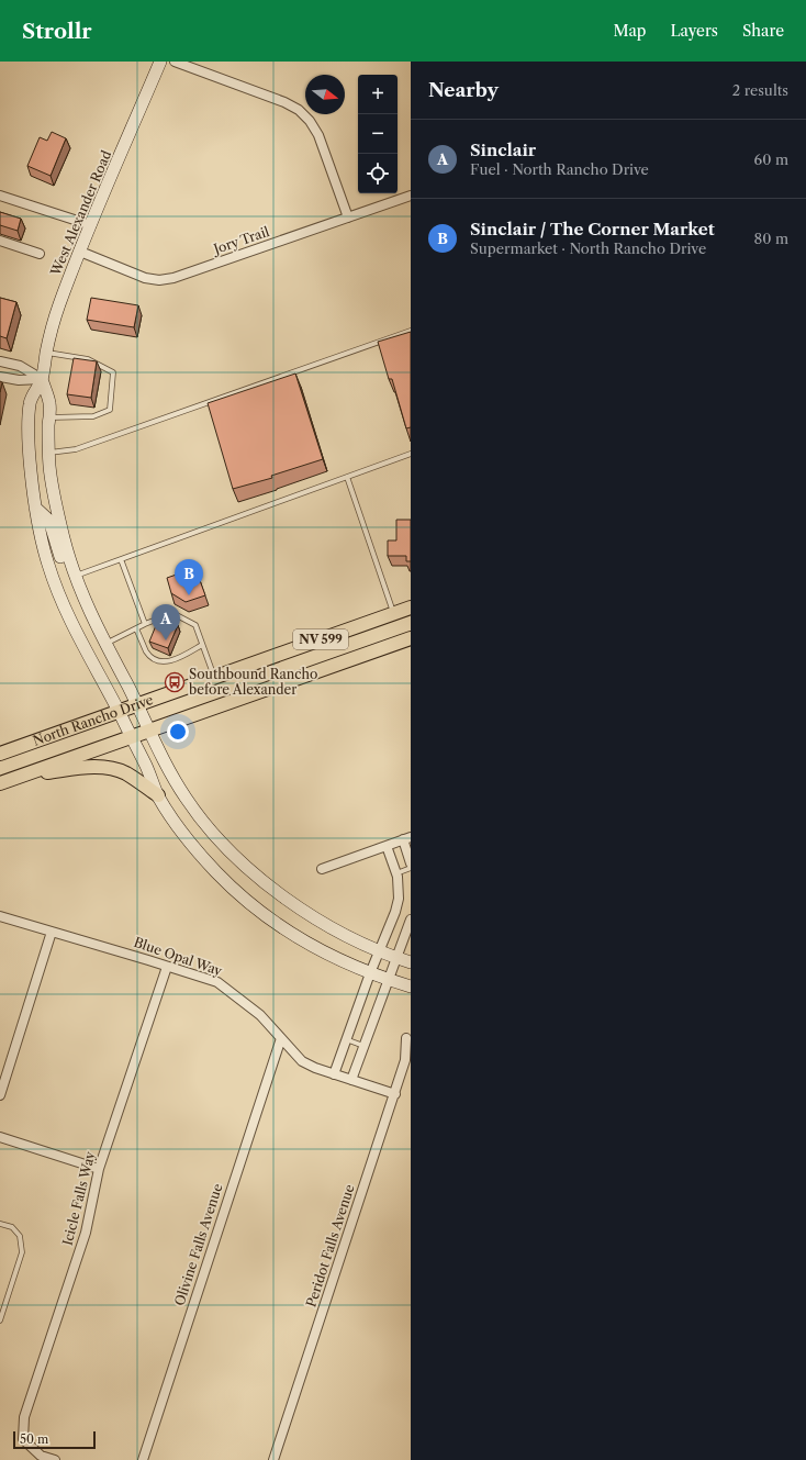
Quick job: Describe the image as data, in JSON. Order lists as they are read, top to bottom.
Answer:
{
  "streets": {
    "main road": ["West Alexander Road", "NV 599", "North Rancho Drive"],
    "street": [
      "Jory Trail",
      "Blue Opal Way",
      "Icicle Falls Way",
      "Olivine Falls Avenue",
      "Peridot Falls Avenue"
    ]
  },
  "crossings": [
    ["West Alexander Road", "Jory Trail"],
    ["West Alexander Road", "North Rancho Drive"],
    ["Blue Opal Way", "Icicle Falls Way"],
    ["Blue Opal Way", "Olivine Falls Avenue"],
    ["Blue Opal Way", "Peridot Falls Avenue"]
  ],
  "places": {
    "bus stop": ["Southbound Rancho before Alexander"]
  },
  "scale_bar": "50 m",
  "north": "right",
  "page": {
    "header": "Strollr",
    "nav": ["Map", "Layers", "Share"],
    "heading": ["Nearby", "2 results"],
    "map_buttons": ["+", "−"],
    "list": [
      {
        "mark": "A",
        "name": "Sinclair",
        "note": "Fuel · North Rancho Drive",
        "value": "60 m"
      },
      {
        "mark": "B",
        "name": "Sinclair / The Corner Market",
        "note": "Supermarket · North Rancho Drive",
        "value": "80 m"
      }
    ],
    "pins": ["B", "A"],
    "scale": "50 m"
  }
}
